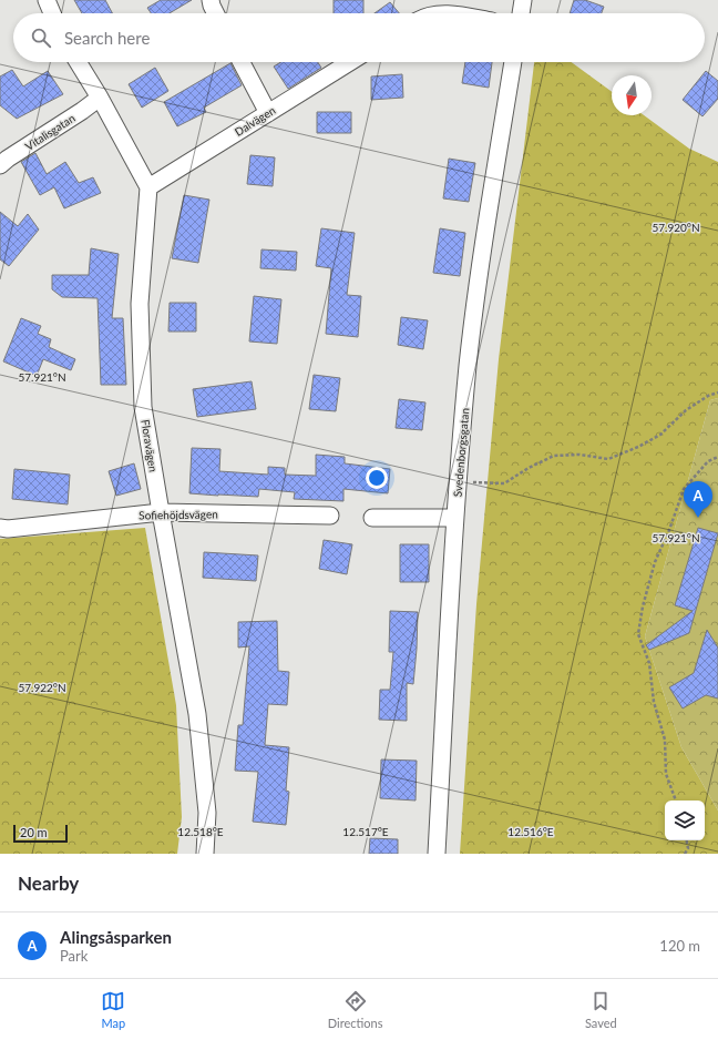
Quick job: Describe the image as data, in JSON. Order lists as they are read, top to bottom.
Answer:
{
  "streets": {
    "street": [
      "Dalvägen",
      "Vitalisgatan",
      "Floravägen",
      "Svedenborgsgatan",
      "Sofiehöjdsvägen"
    ]
  },
  "crossings": [
    ["Dalvägen", "Floravägen"],
    ["Floravägen", "Sofiehöjdsvägen"]
  ],
  "scale_bar": "20 m",
  "north": "bottom",
  "page": {
    "search": "Search here",
    "pins": "A",
    "scale": "20 m",
    "heading": "Nearby",
    "list": [
      {
        "mark": "A",
        "name": "Alingsåsparken",
        "note": "Park",
        "value": "120 m"
      }
    ],
    "nav": ["Map", "Directions", "Saved"]
  },
  "coordinates": [
    "57.920°N",
    "57.921°N",
    "57.922°N",
    "12.518°E",
    "12.517°E",
    "12.516°E"
  ]
}
